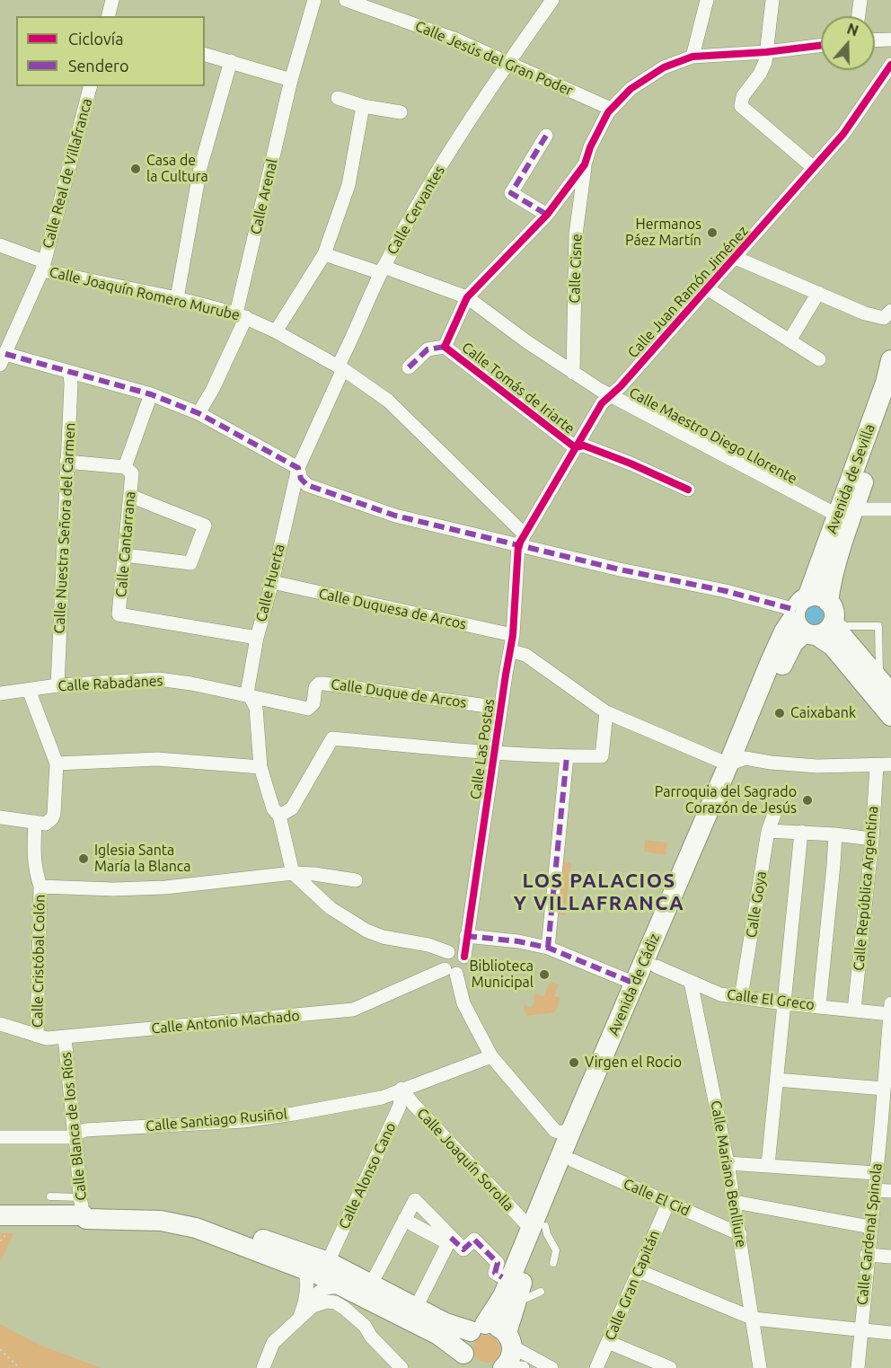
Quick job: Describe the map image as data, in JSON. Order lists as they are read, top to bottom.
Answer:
{
  "streets": {
    "main road": ["Avenida de Sevilla", "Avenida de Cádiz"],
    "street": [
      "Calle Jesús del Gran Poder",
      "Calle Real de Villafranca",
      "Calle Arenal",
      "Calle Cervantes",
      "Calle Cisne",
      "Calle Juan Ramón Jiménez",
      "Calle Joaquín Romero Murube",
      "Calle Tomás de Iriarte",
      "Calle Maestro Diego Llorente",
      "Calle Nuestra Señora del Carmen",
      "Calle Cantarrana",
      "Calle Huerta",
      "Calle Duquesa de Arcos",
      "Calle Rabadanes",
      "Calle Duque de Arcos",
      "Calle Las Postas",
      "Calle República Argentina",
      "Calle Goya",
      "Calle Cristóbal Colón",
      "Calle El Greco",
      "Calle Antonio Machado",
      "Calle Santiago Rusiñol",
      "Calle Blanca de los Ríos",
      "Calle Joaquín Sorolla",
      "Calle Mariano Benlliure",
      "Calle Alonso Cano",
      "Calle El Cid",
      "Calle Cardenal Spinola",
      "Calle Gran Capitán"
    ]
  },
  "crossings": [
    ["Calle Jesús del Gran Poder", "Calle Cervantes"],
    ["Calle Real de Villafranca", "Calle Joaquín Romero Murube"],
    ["Calle Arenal", "Calle Joaquín Romero Murube"],
    ["Calle Cervantes", "Calle Joaquín Romero Murube"],
    ["Calle Cervantes", "Calle Maestro Diego Llorente"],
    ["Calle Cervantes", "Calle Huerta"],
    ["Calle Cisne", "Calle Tomás de Iriarte"],
    ["Calle Cisne", "Calle Maestro Diego Llorente"],
    ["Calle Juan Ramón Jiménez", "Calle Joaquín Romero Murube"],
    ["Calle Juan Ramón Jiménez", "Calle Tomás de Iriarte"],
    ["Calle Juan Ramón Jiménez", "Calle Maestro Diego Llorente"],
    ["Calle Juan Ramón Jiménez", "Calle Las Postas"],
    ["Calle Joaquín Romero Murube", "Calle Las Postas"],
    ["Calle Tomás de Iriarte", "Calle Maestro Diego Llorente"],
    ["Calle Maestro Diego Llorente", "Avenida de Sevilla"],
    ["Avenida de Sevilla", "Avenida de Cádiz"],
    ["Calle Nuestra Señora del Carmen", "Calle Rabadanes"],
    ["Calle Cantarrana", "Calle Huerta"],
    ["Calle Huerta", "Calle Duquesa de Arcos"],
    ["Calle Huerta", "Calle Rabadanes"],
    ["Calle Huerta", "Calle Duque de Arcos"],
    ["Calle Duquesa de Arcos", "Calle Las Postas"],
    ["Calle Rabadanes", "Calle Duque de Arcos"],
    ["Calle Duque de Arcos", "Calle Las Postas"],
    ["Calle Las Postas", "Calle Antonio Machado"],
    ["Calle República Argentina", "Calle El Greco"],
    ["Calle Goya", "Calle El Greco"],
    ["Calle Cristóbal Colón", "Calle Antonio Machado"],
    ["Avenida de Cádiz", "Calle El Greco"],
    ["Avenida de Cádiz", "Calle Joaquín Sorolla"],
    ["Avenida de Cádiz", "Calle El Cid"],
    ["Calle El Greco", "Calle Mariano Benlliure"],
    ["Calle El Greco", "Calle Cardenal Spinola"],
    ["Calle Antonio Machado", "Calle Blanca de los Ríos"],
    ["Calle Santiago Rusiñol", "Calle Blanca de los Ríos"],
    ["Calle Santiago Rusiñol", "Calle Joaquín Sorolla"],
    ["Calle Santiago Rusiñol", "Calle Alonso Cano"],
    ["Calle Joaquín Sorolla", "Calle Alonso Cano"],
    ["Calle Mariano Benlliure", "Calle El Cid"],
    ["Calle El Cid", "Calle Gran Capitán"]
  ],
  "districts": ["LOS PALACIOS Y VILLAFRANCA"],
  "places": [
    "Casa de la Cultura",
    "Hermanos Páez Martín",
    "Caixabank",
    "Parroquia del Sagrado Corazón de Jesús",
    "Iglesia Santa María la Blanca",
    "Biblioteca Municipal",
    "Virgen el Rocio"
  ],
  "legend": ["Ciclovía", "Sendero"],
  "north": "top"
}
